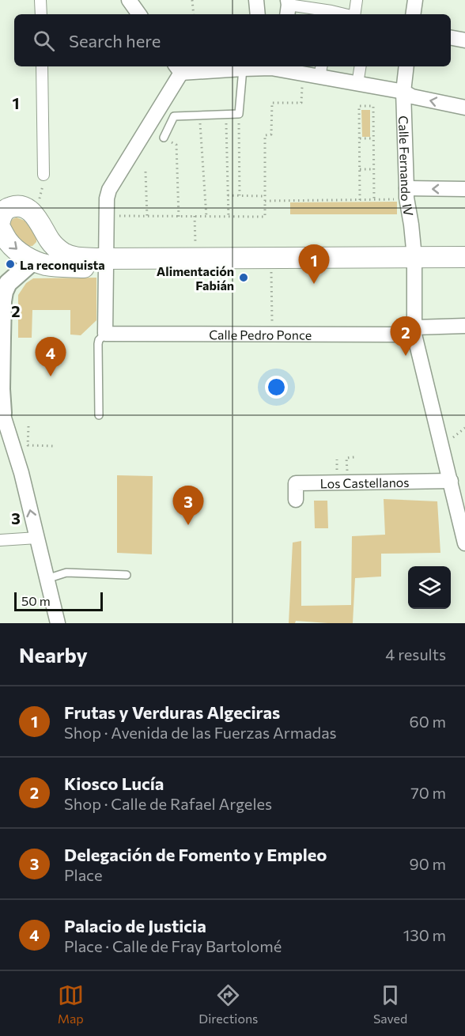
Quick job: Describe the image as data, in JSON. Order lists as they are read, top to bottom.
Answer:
{
  "streets": {
    "street": ["Calle Fernando IV", "Calle Pedro Ponce", "Los Castellanos"]
  },
  "crossings": [
    ["Calle Fernando IV", "Calle Pedro Ponce"],
    ["Calle Fernando IV", "Los Castellanos"]
  ],
  "places": ["La reconquista", "Alimentación Fabián"],
  "scale_bar": "50 m",
  "page": {
    "search": "Search here",
    "pins": [
      "1",
      "2",
      "4",
      "3"
    ],
    "scale": "50 m",
    "heading": ["Nearby", "4 results"],
    "list": [
      {
        "mark": "1",
        "name": "Frutas y Verduras Algeciras",
        "note": "Shop · Avenida de las Fuerzas Armadas",
        "value": "60 m"
      },
      {
        "mark": "2",
        "name": "Kiosco Lucía",
        "note": "Shop · Calle de Rafael Argeles",
        "value": "70 m"
      },
      {
        "mark": "3",
        "name": "Delegación de Fomento y Empleo",
        "note": "Place",
        "value": "90 m"
      },
      {
        "mark": "4",
        "name": "Palacio de Justicia",
        "note": "Place · Calle de Fray Bartolomé",
        "value": "130 m"
      }
    ],
    "nav": ["Map", "Directions", "Saved"]
  },
  "grid": {
    "rows": ["1", "2", "3"]
  }
}
